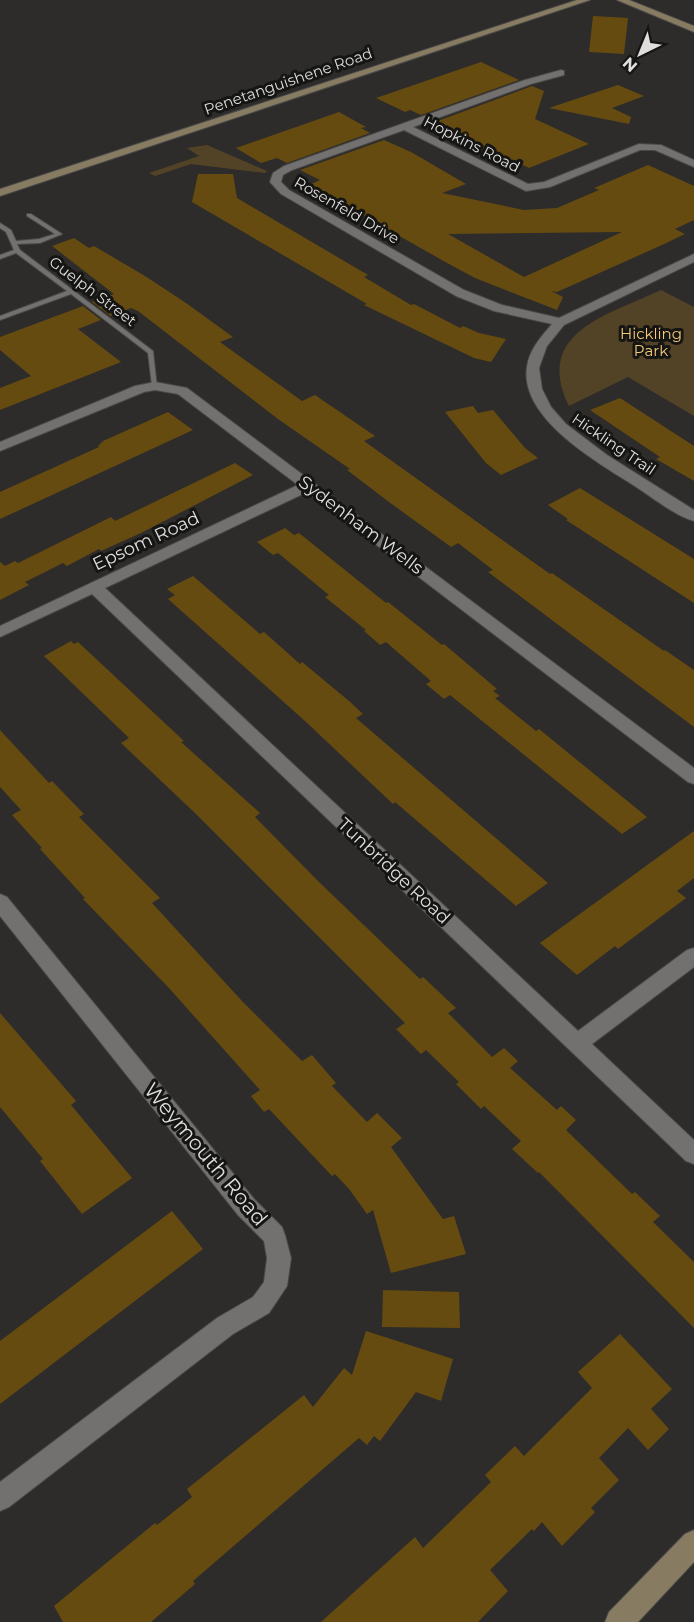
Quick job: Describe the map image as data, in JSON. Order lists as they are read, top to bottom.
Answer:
{
  "streets": {
    "main road": ["Penetanguishene Road"],
    "street": [
      "Hopkins Road",
      "Rosenfeld Drive",
      "Hickling Trail",
      "Sydenham Wells",
      "Epsom Road",
      "Tunbridge Road",
      "Weymouth Road"
    ],
    "lane": ["Guelph Street"]
  },
  "crossings": [
    ["Hopkins Road", "Rosenfeld Drive"],
    ["Rosenfeld Drive", "Hickling Trail"],
    ["Guelph Street", "Sydenham Wells"],
    ["Sydenham Wells", "Epsom Road"],
    ["Epsom Road", "Tunbridge Road"]
  ],
  "parks": ["Hickling Park"],
  "north": "bottom left"
}
